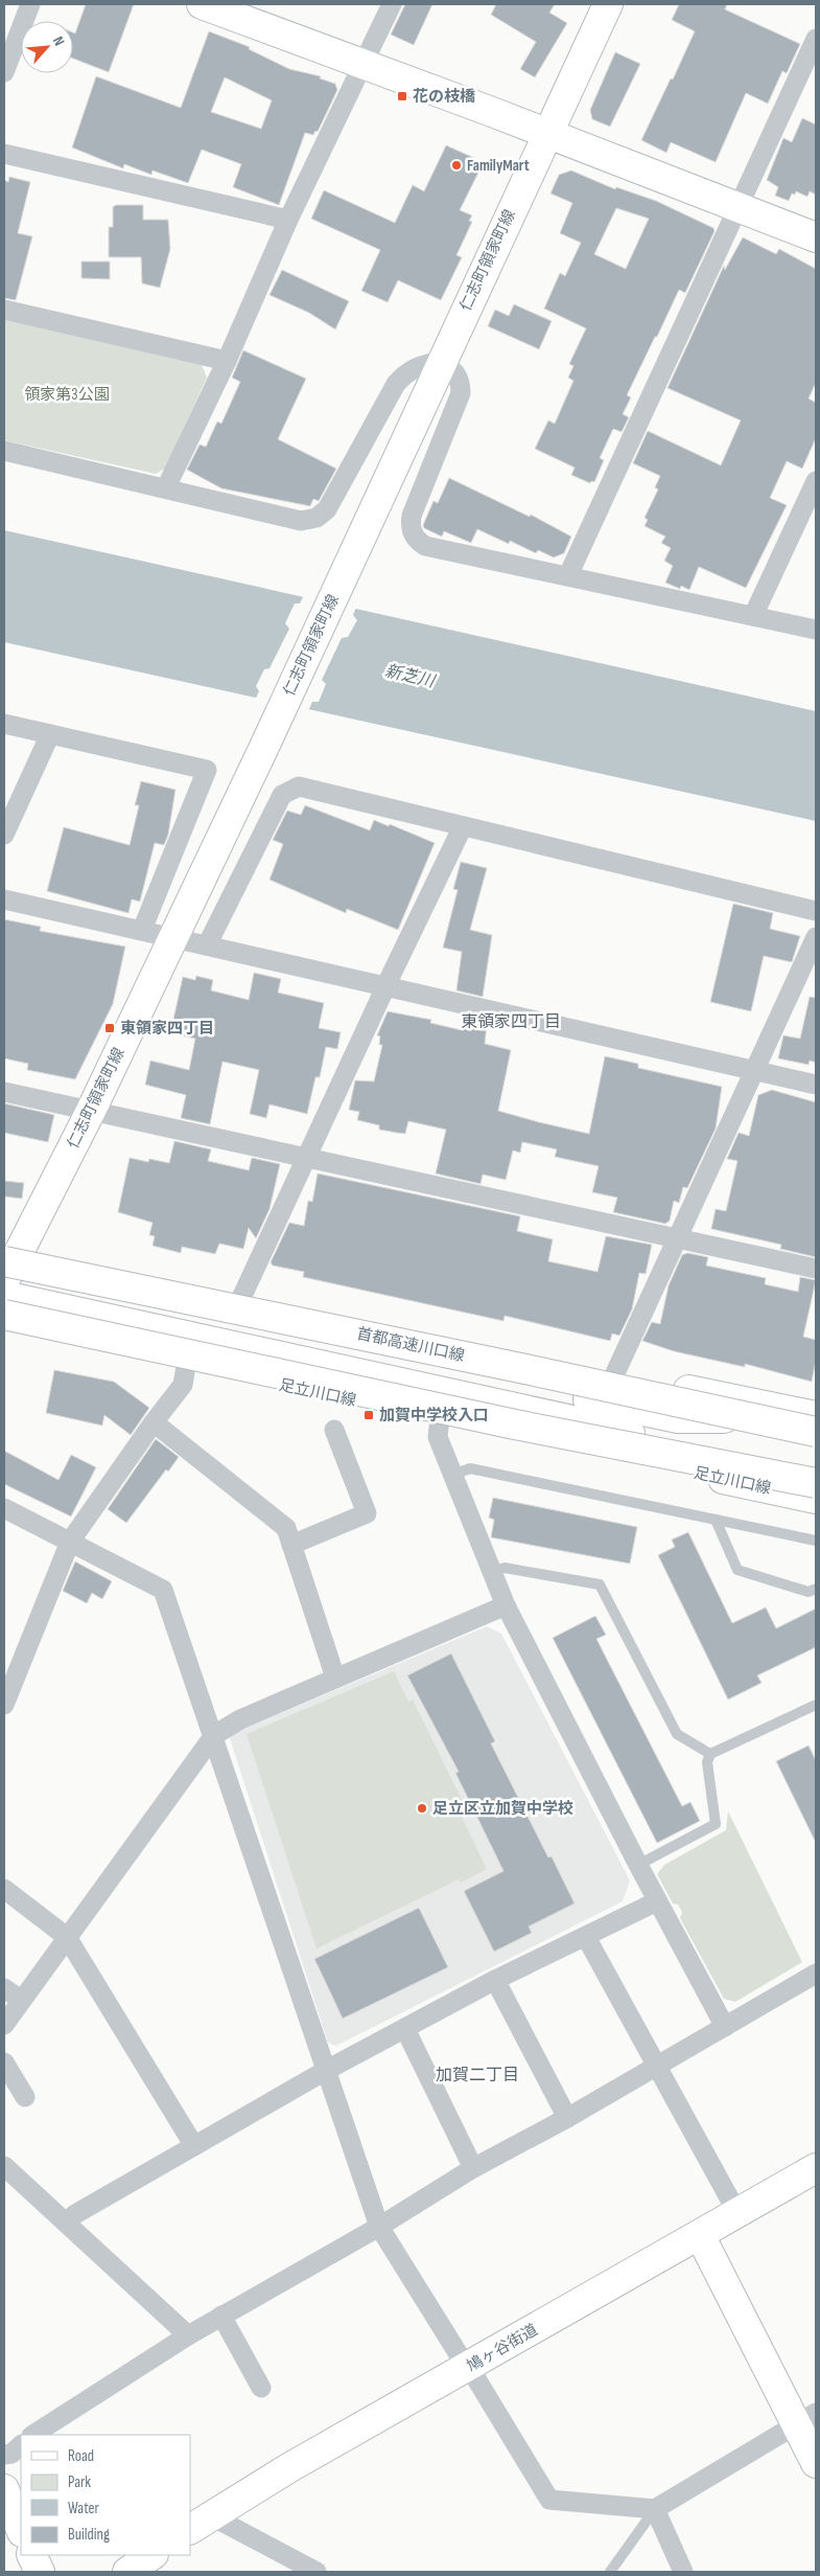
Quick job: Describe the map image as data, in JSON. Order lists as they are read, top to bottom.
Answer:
{
  "streets": {
    "main road": [
      "仁志町領家町線",
      "首都高速川口線",
      "足立川口線",
      "鳩ヶ谷街道"
    ]
  },
  "crossings": [
    ["仁志町領家町線", "首都高速川口線"]
  ],
  "districts": ["東領家四丁目", "加賀二丁目"],
  "water": ["新芝川"],
  "parks": ["領家第3公園"],
  "places": {
    "transit": ["花の枝橋", "東領家四丁目", "加賀中学校入口"],
    "other": ["FamilyMart", "足立区立加賀中学校"]
  },
  "legend": [
    "Road",
    "Park",
    "Water",
    "Building"
  ],
  "north": "top right"
}
